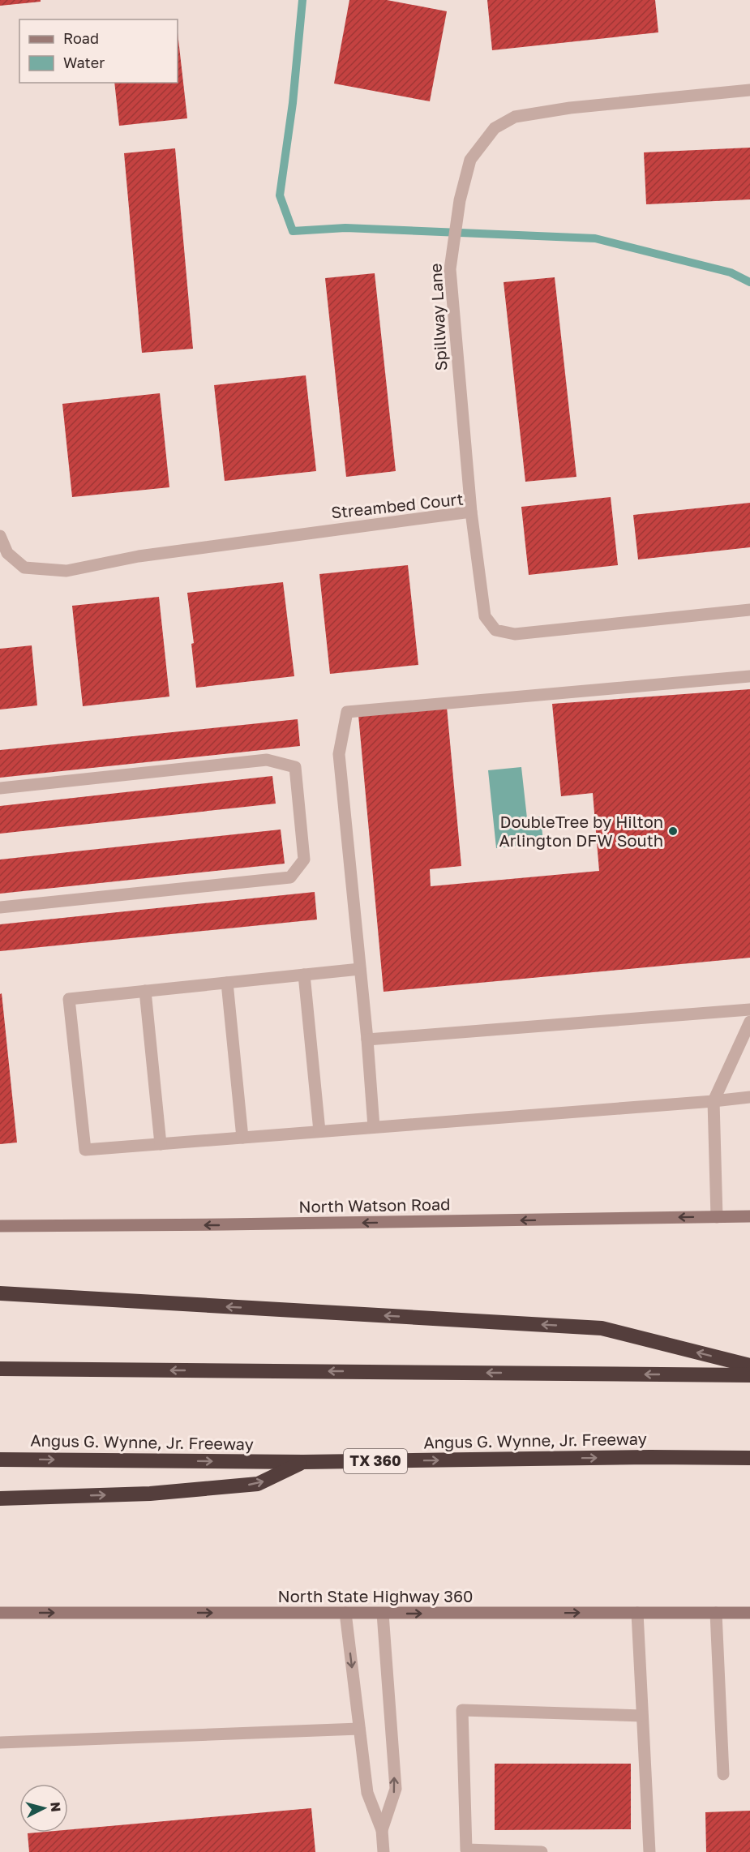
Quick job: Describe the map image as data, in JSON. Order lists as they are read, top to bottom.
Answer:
{
  "streets": {
    "highway": ["Angus G. Wynne, Jr. Freeway", "TX 360"],
    "main road": ["North Watson Road", "North State Highway 360"],
    "lane": ["Spillway Lane", "Streambed Court"]
  },
  "crossings": [
    ["Spillway Lane", "Streambed Court"]
  ],
  "one_way": ["North Watson Road", "North State Highway 360"],
  "places": ["DoubleTree by Hilton Arlington DFW South"],
  "legend": ["Road", "Water"],
  "north": "right"
}
